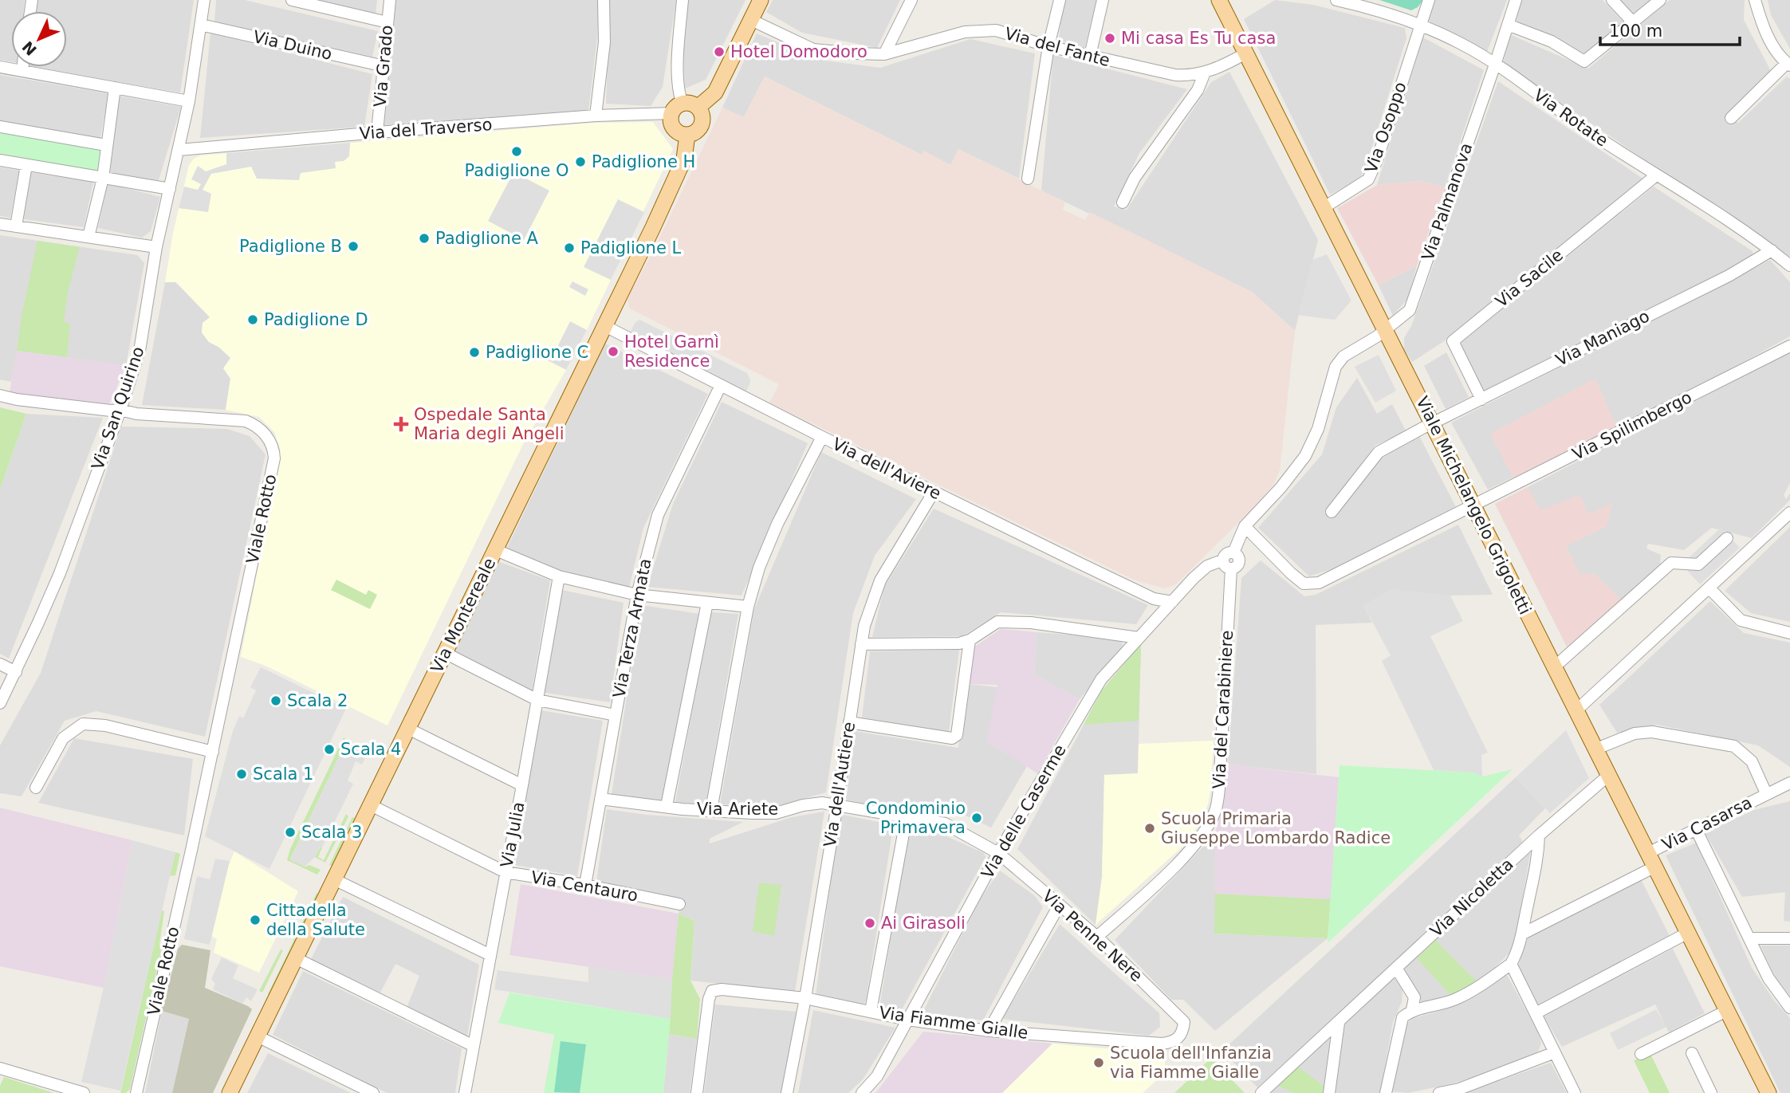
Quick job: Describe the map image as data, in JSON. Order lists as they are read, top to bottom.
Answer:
{
  "streets": {
    "main road": ["Viale Michelangelo Grigoletti", "Via Montereale"],
    "street": [
      "Via Duino",
      "Via del Fante",
      "Via Grado",
      "Via Rotate",
      "Via Osoppo",
      "Via del Traverso",
      "Via Palmanova",
      "Via Sacile",
      "Via Maniago",
      "Via San Quirino",
      "Via Spilimbergo",
      "Via dell'Aviere",
      "Viale Rotto",
      "Via Terza Armata",
      "Via del Carabiniere",
      "Via dell'Autiere",
      "Via Ariete",
      "Via delle Caserme",
      "Via Casarsa",
      "Via Julia",
      "Via Centauro",
      "Via Nicoletta",
      "Via Penne Nere",
      "Via Fiamme Gialle"
    ]
  },
  "crossings": [
    ["Via Duino", "Via Grado"],
    ["Via Duino", "Via San Quirino"],
    ["Via del Fante", "Viale Michelangelo Grigoletti"],
    ["Via Grado", "Via del Traverso"],
    ["Via Rotate", "Via Osoppo"],
    ["Via Rotate", "Via Palmanova"],
    ["Via Rotate", "Via Sacile"],
    ["Via Rotate", "Via Maniago"],
    ["Via Osoppo", "Viale Michelangelo Grigoletti"],
    ["Via del Traverso", "Via San Quirino"],
    ["Via del Traverso", "Via Montereale"],
    ["Via Palmanova", "Viale Michelangelo Grigoletti"],
    ["Via Sacile", "Via Maniago"],
    ["Via Maniago", "Viale Michelangelo Grigoletti"],
    ["Via San Quirino", "Viale Rotto"],
    ["Via Spilimbergo", "Viale Michelangelo Grigoletti"],
    ["Via dell'Aviere", "Via Montereale"],
    ["Via dell'Aviere", "Via Terza Armata"],
    ["Via dell'Aviere", "Via dell'Autiere"],
    ["Via dell'Aviere", "Via delle Caserme"],
    ["Viale Michelangelo Grigoletti", "Via Casarsa"],
    ["Viale Michelangelo Grigoletti", "Via Nicoletta"],
    ["Via Montereale", "Via Centauro"],
    ["Via Terza Armata", "Via Ariete"],
    ["Via Terza Armata", "Via Centauro"],
    ["Via del Carabiniere", "Via delle Caserme"],
    ["Via del Carabiniere", "Via Penne Nere"],
    ["Via dell'Autiere", "Via Ariete"],
    ["Via dell'Autiere", "Via Fiamme Gialle"],
    ["Via Ariete", "Via delle Caserme"],
    ["Via Ariete", "Via Penne Nere"],
    ["Via delle Caserme", "Via Penne Nere"],
    ["Via delle Caserme", "Via Fiamme Gialle"],
    ["Via Julia", "Via Centauro"],
    ["Via Penne Nere", "Via Fiamme Gialle"]
  ],
  "places": {
    "other": [
      "Mi casa Es Tu casa",
      "Hotel Domodoro",
      "Padiglione O",
      "Padiglione H",
      "Padiglione A",
      "Padiglione B",
      "Padiglione L",
      "Padiglione D",
      "Hotel Garnì Residence",
      "Padiglione C",
      "Scala 2",
      "Scala 4",
      "Scala 1",
      "Condominio Primavera",
      "Scuola Primaria Giuseppe Lombardo Radice",
      "Scala 3",
      "Cittadella della Salute",
      "Ai Girasoli",
      "Scuola dell'Infanzia via Fiamme Gialle"
    ],
    "health": ["Ospedale Santa Maria degli Angeli"]
  },
  "scale_bar": "100 m",
  "north": "bottom left"
}
